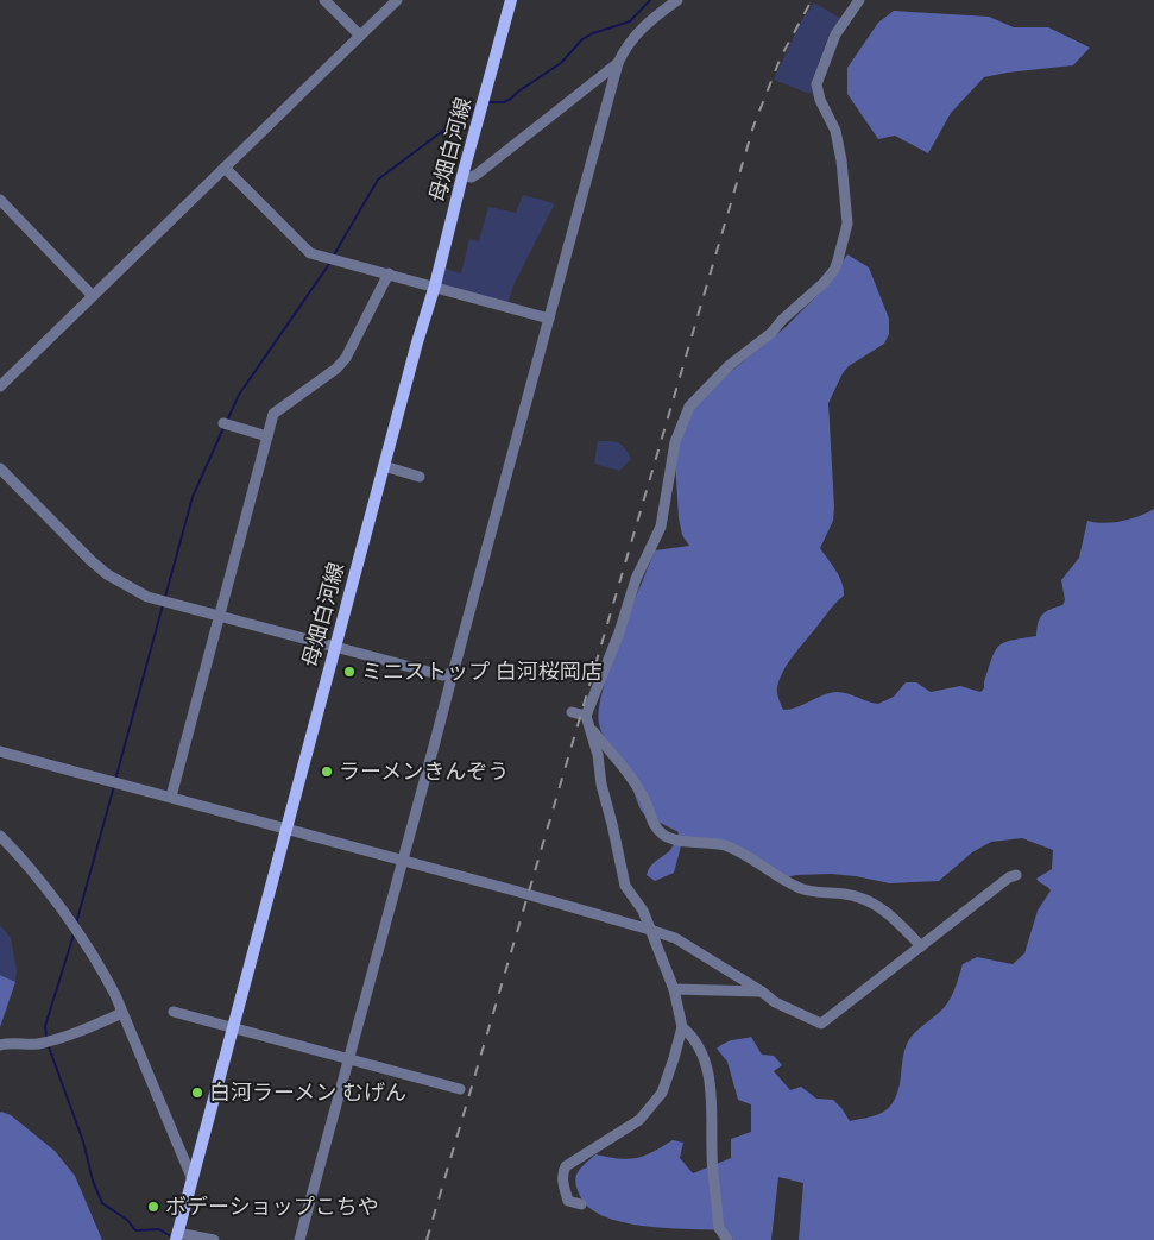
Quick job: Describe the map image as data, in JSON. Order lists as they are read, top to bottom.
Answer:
{
  "streets": {
    "main road": ["母畑白河線"]
  },
  "places": [
    "ミニストップ 白河桜岡店",
    "ラーメンきんぞう",
    "白河ラーメン むげん",
    "ボデーショップこちや"
  ]
}
